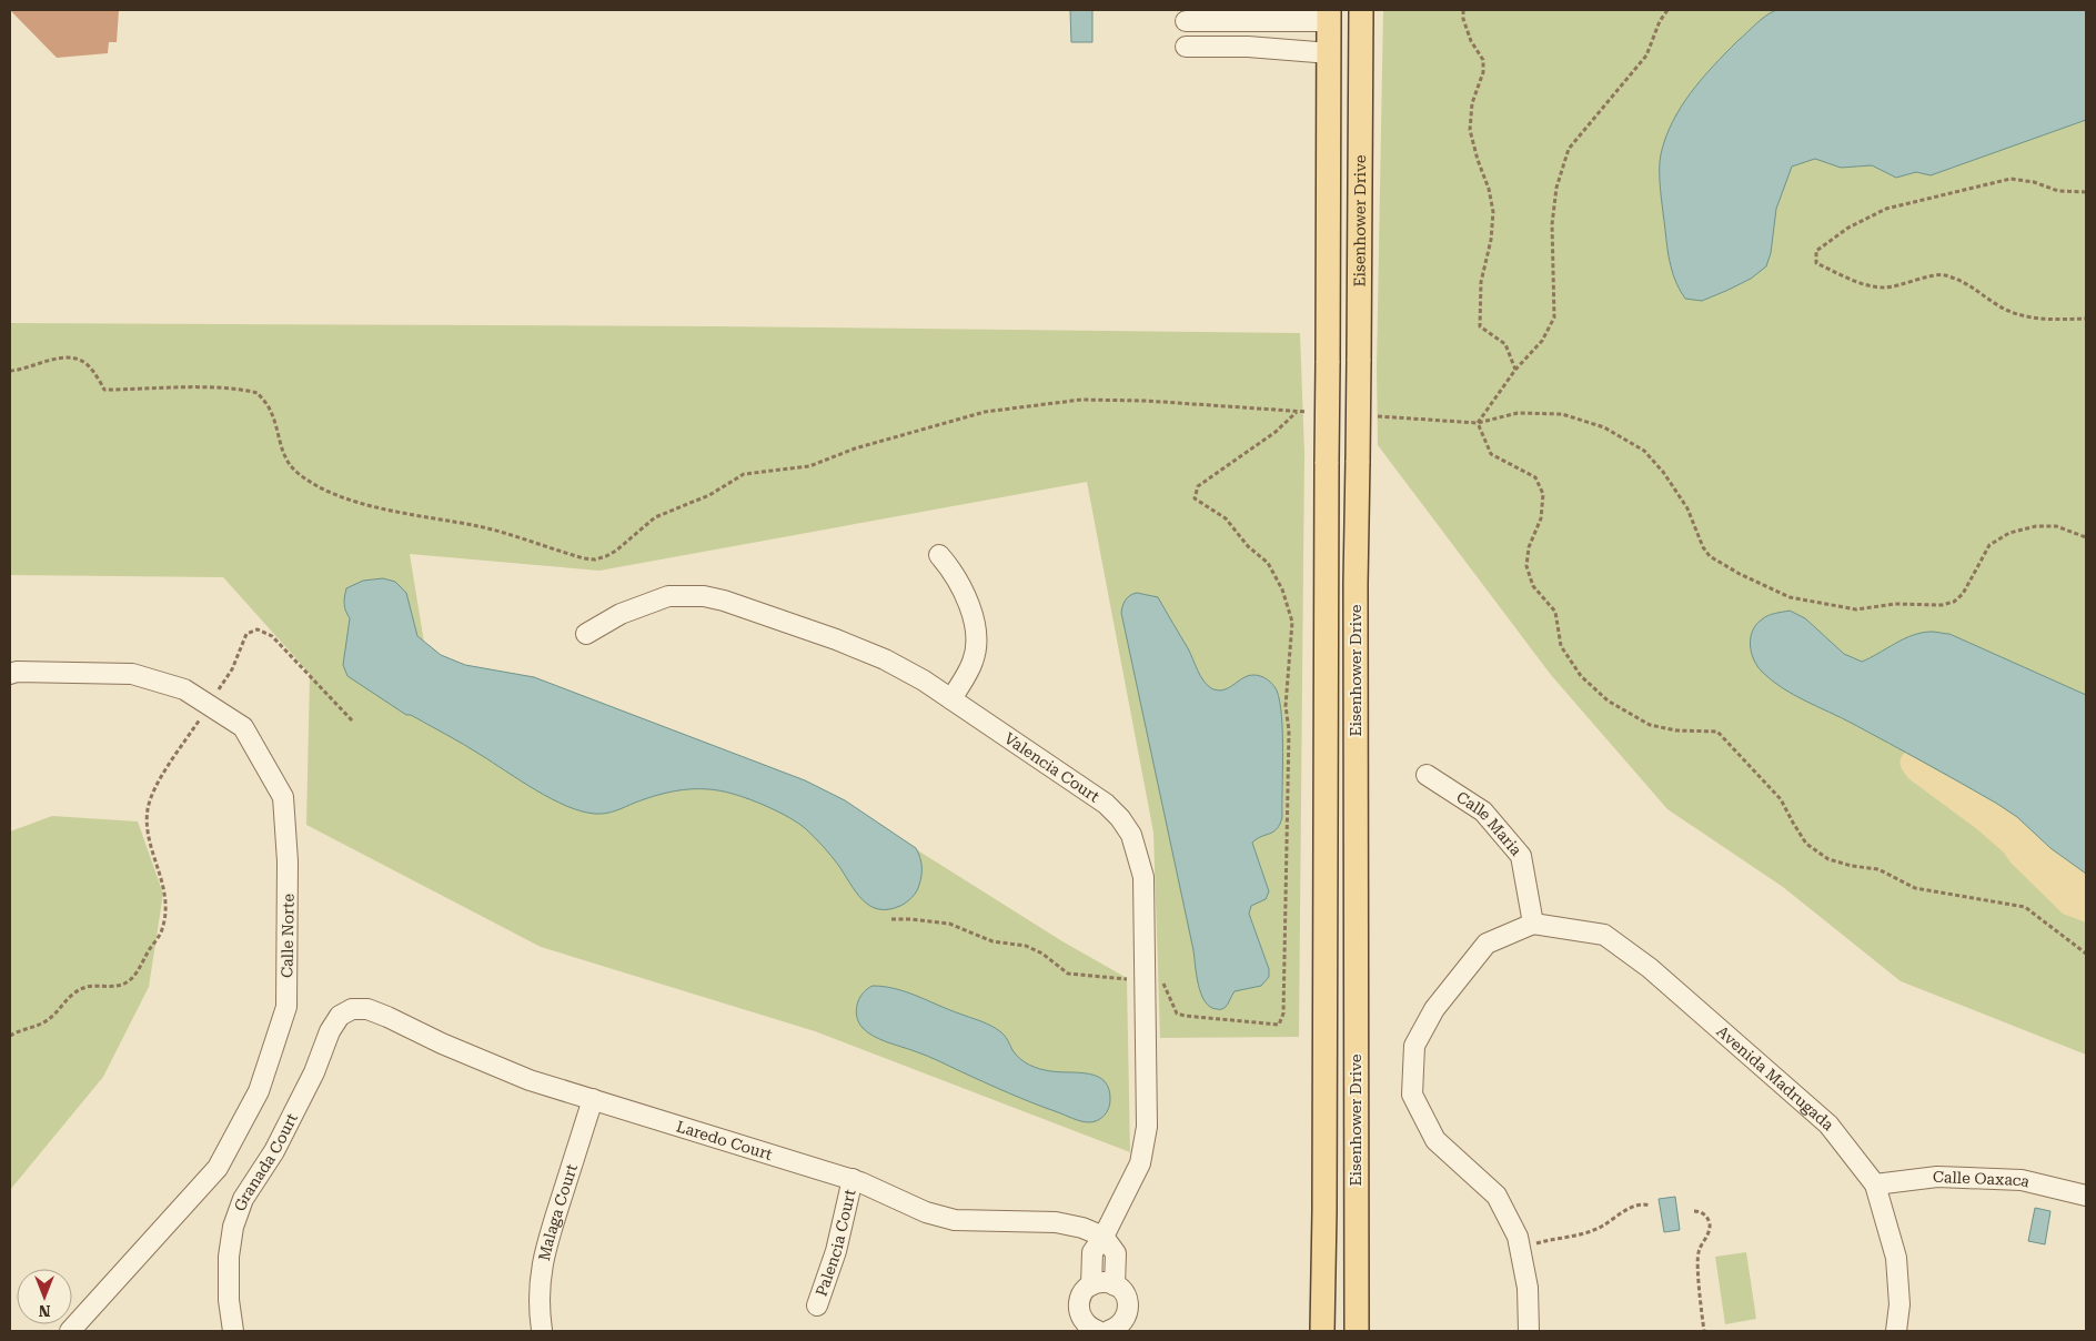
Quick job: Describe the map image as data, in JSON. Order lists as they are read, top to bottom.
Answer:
{
  "streets": {
    "main road": ["Eisenhower Drive"],
    "street": [
      "Valencia Court",
      "Calle Maria",
      "Calle Norte",
      "Avenida Madrugada",
      "Laredo Court",
      "Granada Court",
      "Calle Oaxaca",
      "Malaga Court",
      "Palencia Court"
    ]
  },
  "crossings": [
    ["Valencia Court", "Laredo Court"],
    ["Calle Maria", "Avenida Madrugada"],
    ["Avenida Madrugada", "Calle Oaxaca"],
    ["Laredo Court", "Granada Court"],
    ["Laredo Court", "Malaga Court"],
    ["Laredo Court", "Palencia Court"]
  ],
  "north": "bottom"
}
